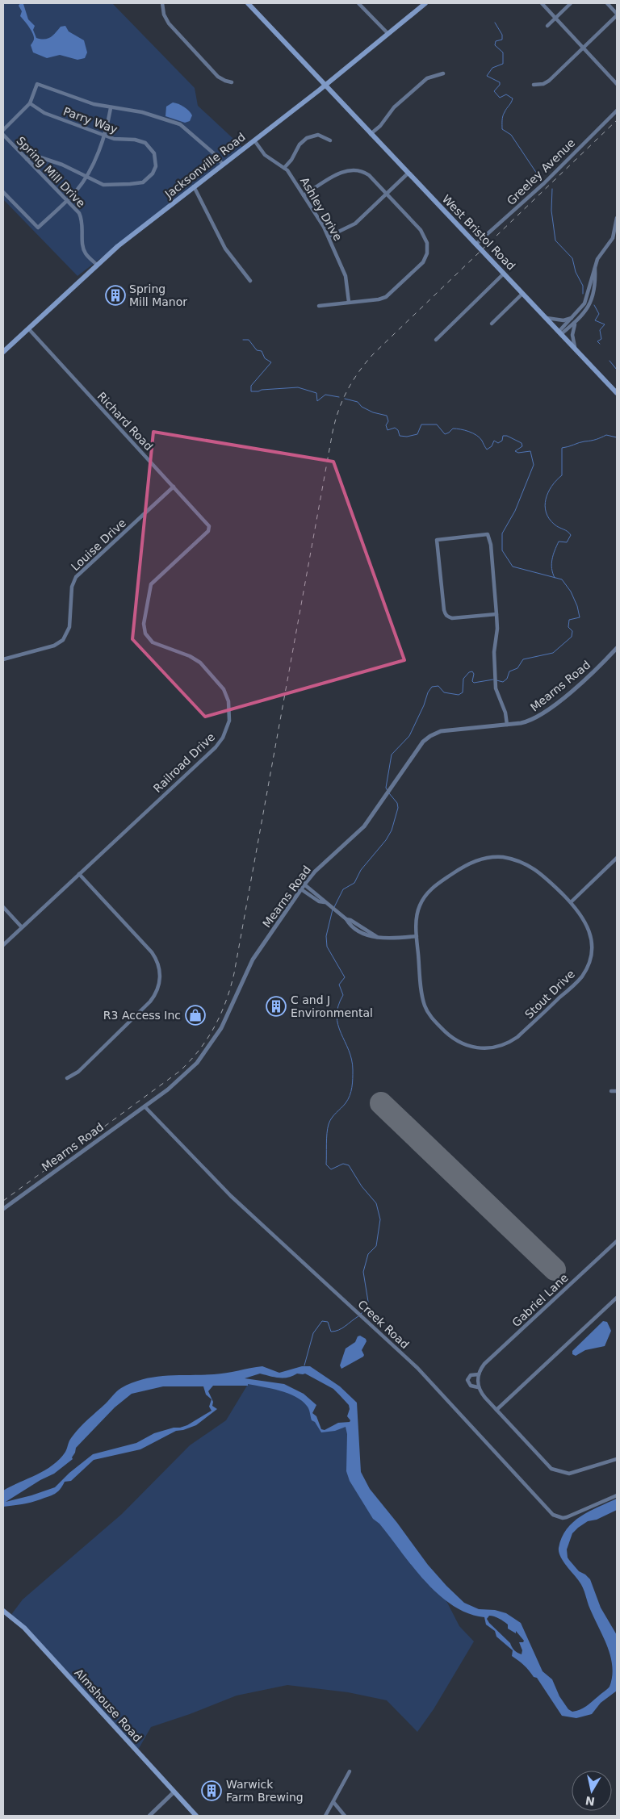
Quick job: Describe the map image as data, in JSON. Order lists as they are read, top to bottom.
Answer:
{
  "streets": {
    "main road": ["Jacksonville Road", "West Bristol Road", "Almshouse Road"],
    "street": [
      "Parry Way",
      "Spring Mill Drive",
      "Greeley Avenue",
      "Ashley Drive",
      "Richard Road",
      "Louise Drive",
      "Mearns Road",
      "Railroad Drive",
      "Stout Drive",
      "Gabriel Lane",
      "Creek Road"
    ]
  },
  "crossings": [
    ["Parry Way", "Spring Mill Drive"],
    ["Jacksonville Road", "Spring Mill Drive"],
    ["Jacksonville Road", "Ashley Drive"],
    ["Jacksonville Road", "West Bristol Road"],
    ["Jacksonville Road", "Richard Road"],
    ["Greeley Avenue", "West Bristol Road"],
    ["Richard Road", "Louise Drive"],
    ["Richard Road", "Railroad Drive"],
    ["Mearns Road", "Creek Road"]
  ],
  "places": {
    "building": ["Spring Mill Manor", "C and J Environmental", "Warwick Farm Brewing"],
    "shop": ["R3 Access Inc"]
  },
  "north": "bottom"
}
